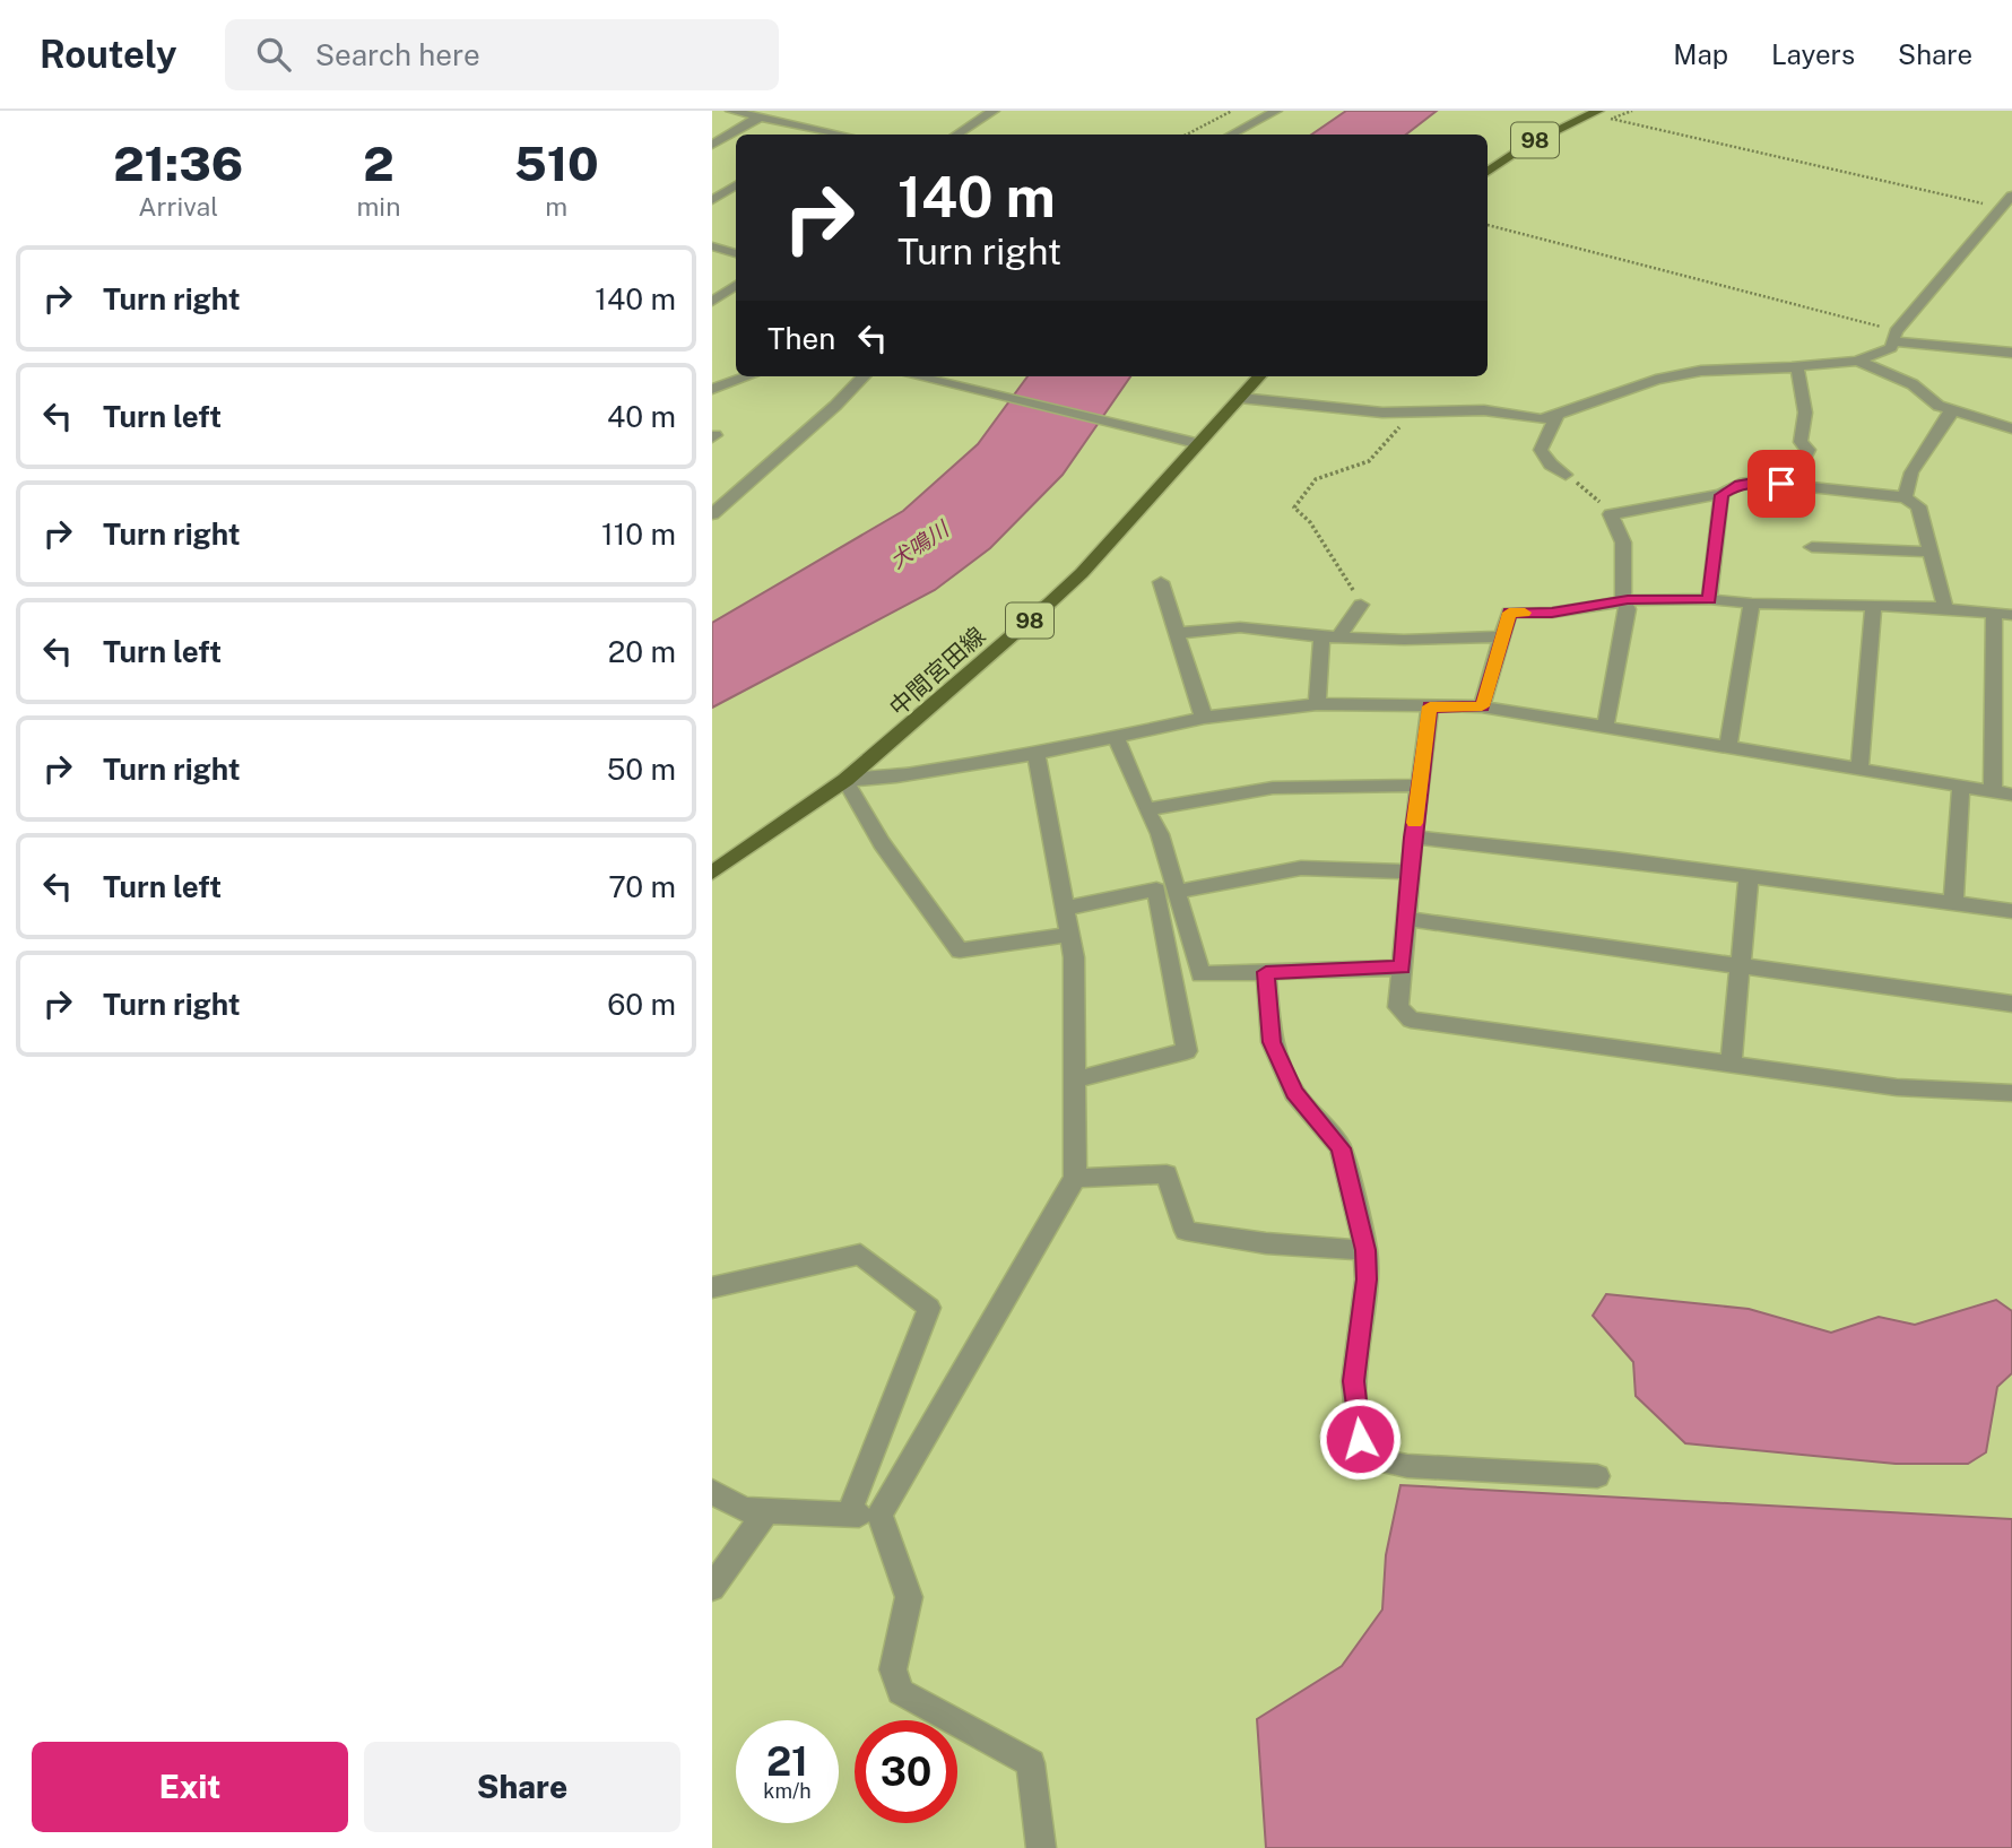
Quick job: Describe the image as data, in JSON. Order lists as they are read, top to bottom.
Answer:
{
  "streets": {
    "main road": ["98", "中間宮田線"]
  },
  "water": ["犬鳴川"],
  "page": {
    "header": "Routely",
    "search": "Search here",
    "nav": ["Map", "Layers", "Share"],
    "eta": [
      "21:36",
      "Arrival",
      "2",
      "min",
      "510",
      "m"
    ],
    "turn": ["140 m", "Turn right"],
    "list": [
      {
        "name": "Turn right",
        "value": "140 m"
      },
      {
        "name": "Turn left",
        "value": "40 m"
      },
      {
        "name": "Turn right",
        "value": "110 m"
      },
      {
        "name": "Turn left",
        "value": "20 m"
      },
      {
        "name": "Turn right",
        "value": "50 m"
      },
      {
        "name": "Turn left",
        "value": "70 m"
      },
      {
        "name": "Turn right",
        "value": "60 m"
      }
    ],
    "then": "Then",
    "speed": "21 km/h",
    "limit": "30",
    "buttons": ["Exit", "Share"]
  }
}
